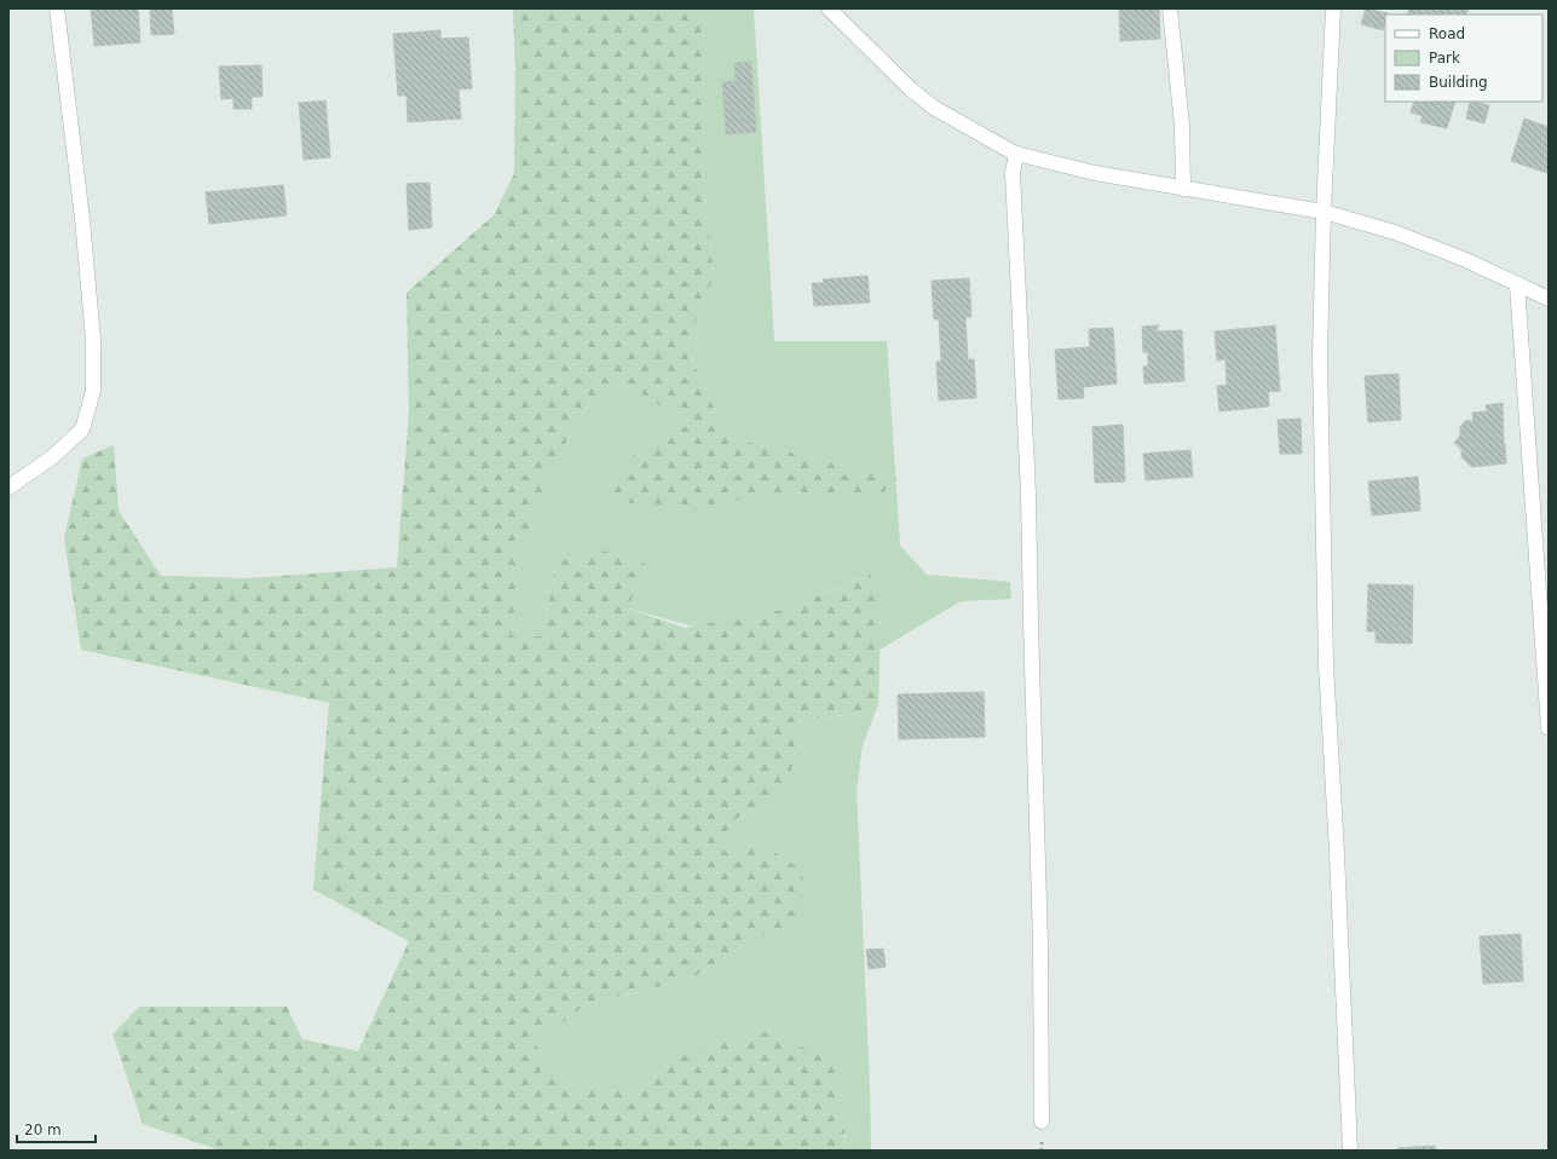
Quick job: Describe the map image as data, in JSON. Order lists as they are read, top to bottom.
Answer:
{
  "legend": ["Road", "Park", "Building"],
  "scale_bar": "20 m"
}
